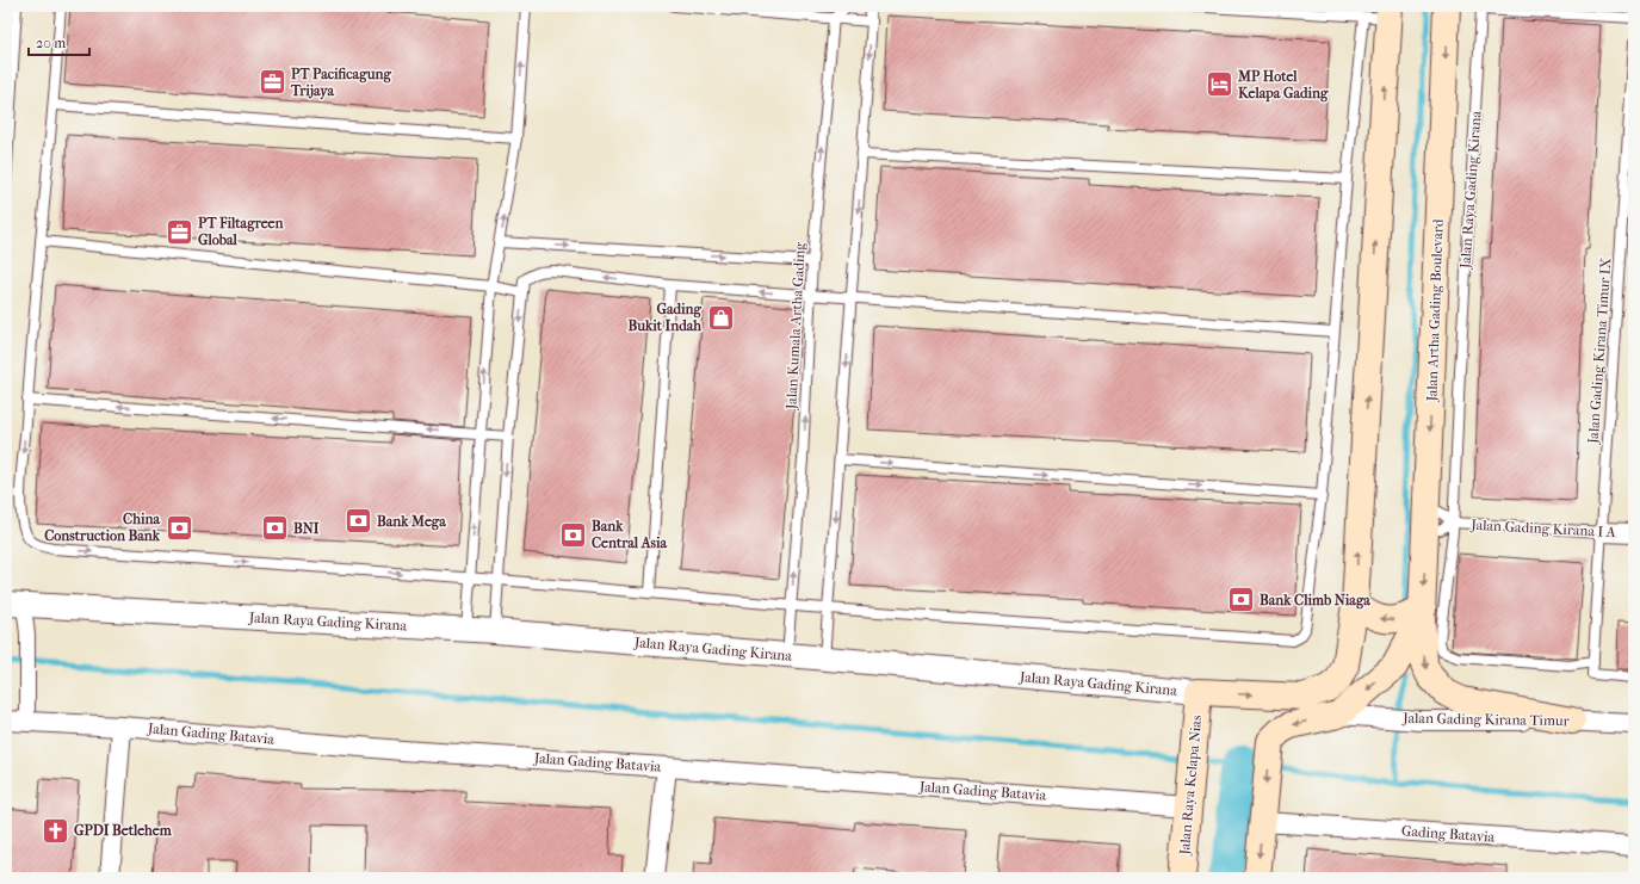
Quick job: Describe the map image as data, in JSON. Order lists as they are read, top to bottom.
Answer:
{
  "streets": {
    "main road": ["Jalan Raya Gading Kirana", "Jalan Artha Gading Boulevard", "Jalan Raya Kelapa Nias"],
    "street": [
      "Jalan Gading Kirana I A",
      "Jalan Gading Kirana Timur",
      "Jalan Gading Batavia",
      "Gading Batavia"
    ],
    "lane": ["Jalan Kumala Artha Gading", "Jalan Gading Kirana Timur IX"]
  },
  "crossings": [
    ["Jalan Raya Gading Kirana", "Jalan Kumala Artha Gading"],
    ["Jalan Raya Gading Kirana", "Jalan Gading Kirana I A"],
    ["Jalan Raya Gading Kirana", "Jalan Raya Kelapa Nias"],
    ["Jalan Artha Gading Boulevard", "Jalan Gading Kirana Timur"],
    ["Jalan Gading Kirana Timur IX", "Jalan Gading Kirana I A"],
    ["Jalan Gading Batavia", "Jalan Raya Kelapa Nias"]
  ],
  "places": {
    "office": ["PT Pacificagung Trijaya", "PT Filtagreen Global"],
    "hotel": ["MP Hotel Kelapa Gading"],
    "shop": ["Gading Bukit Indah"],
    "bank": [
      "Bank Mega",
      "China Construction Bank",
      "BNI",
      "Bank Central Asia",
      "Bank Climb Niaga"
    ],
    "church": ["GPDI Betlehem"]
  },
  "scale_bar": "20 m"
}
